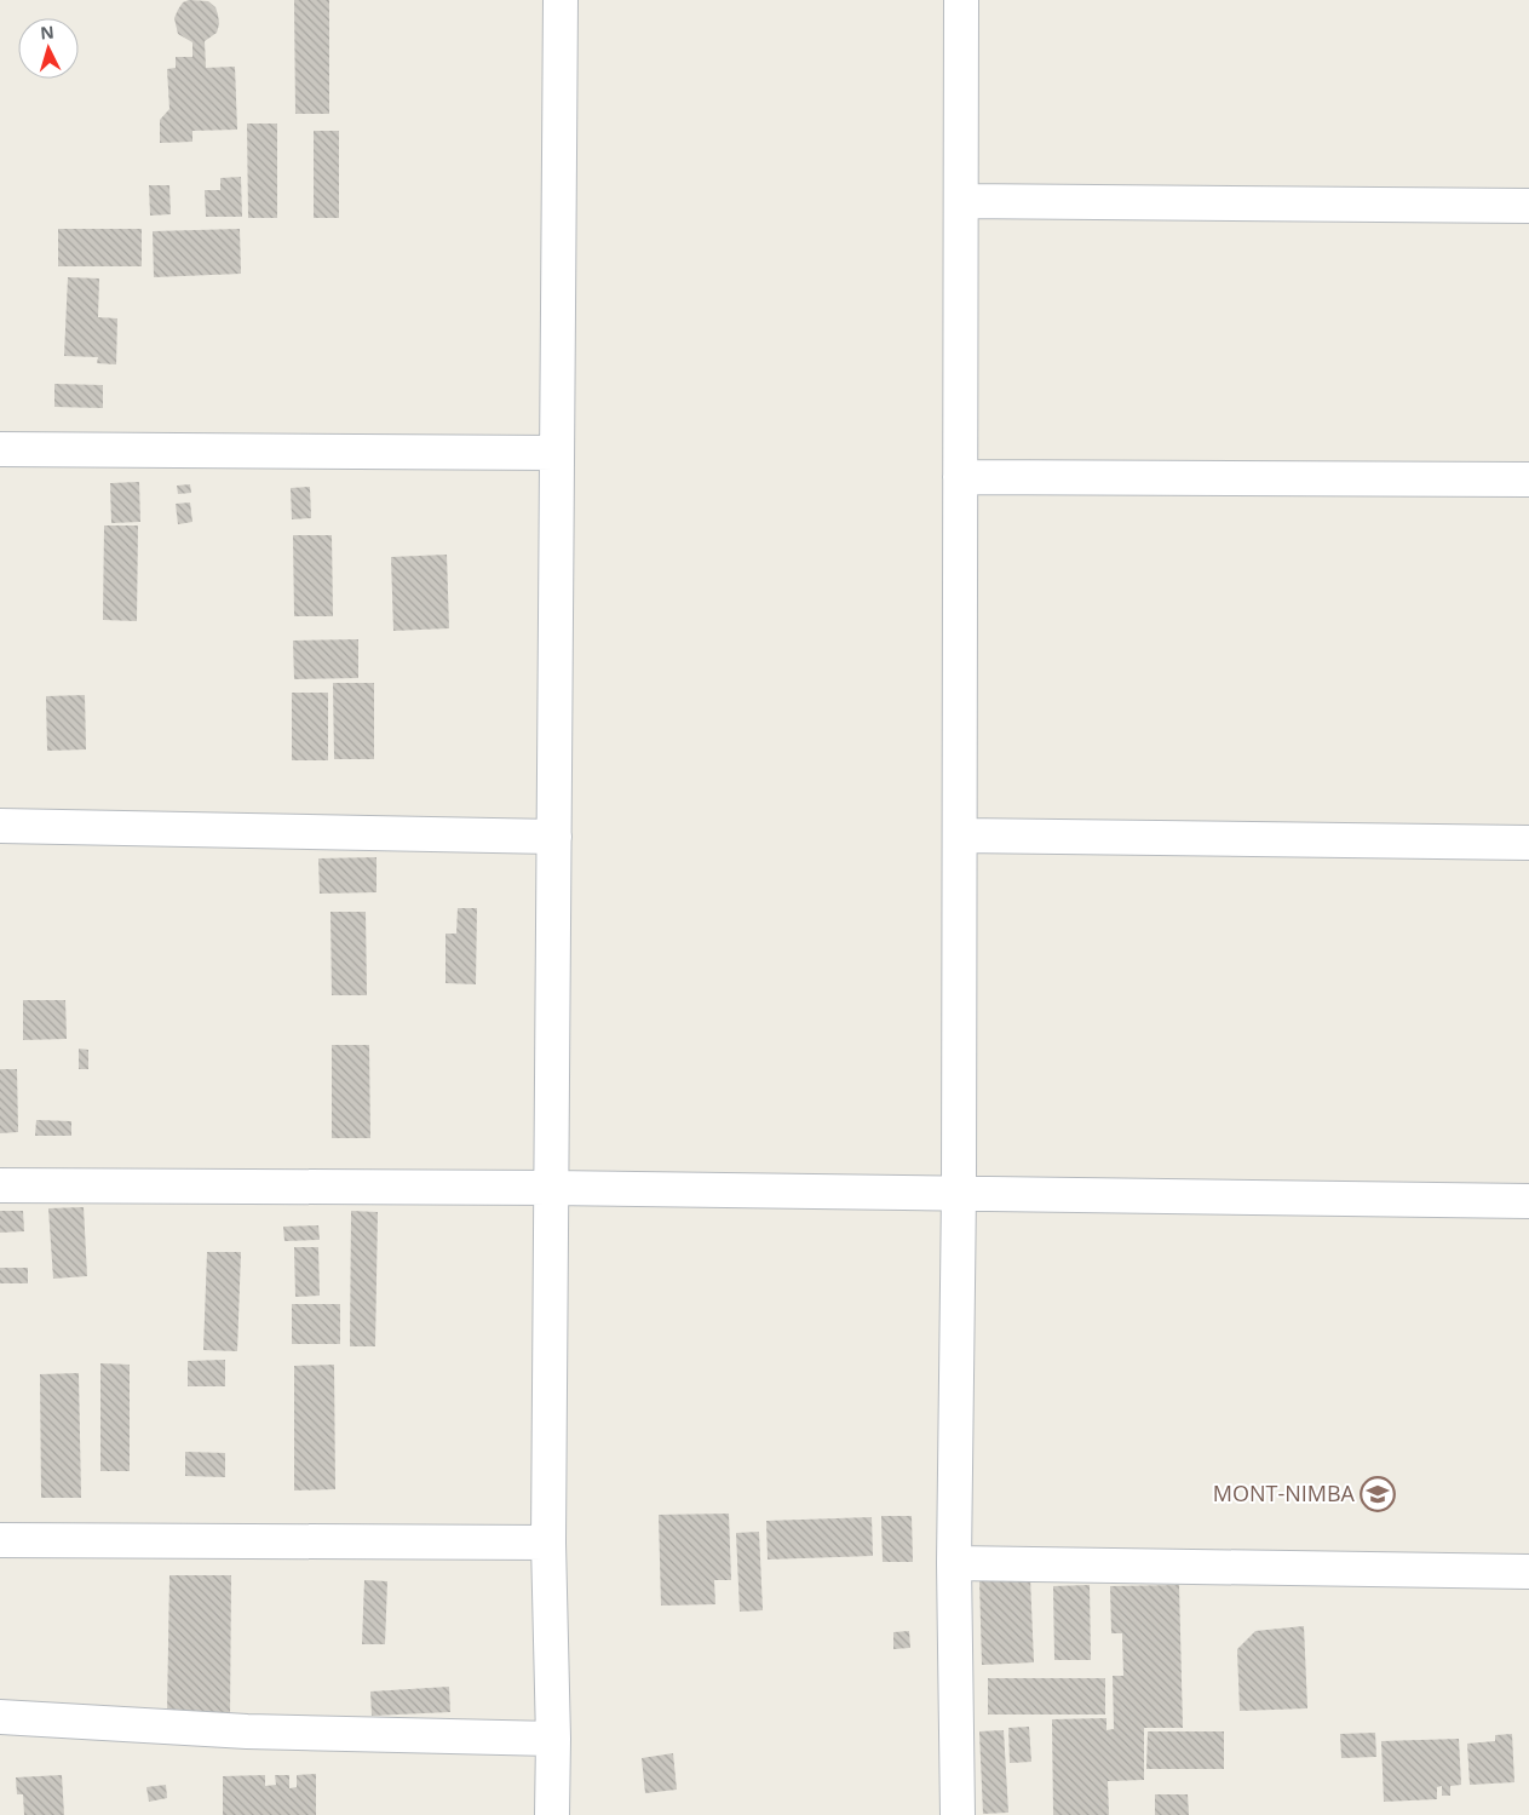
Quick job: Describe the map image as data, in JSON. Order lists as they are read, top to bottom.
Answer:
{
  "places": {
    "school or university": ["MONT-NIMBA"]
  },
  "north": "top"
}
